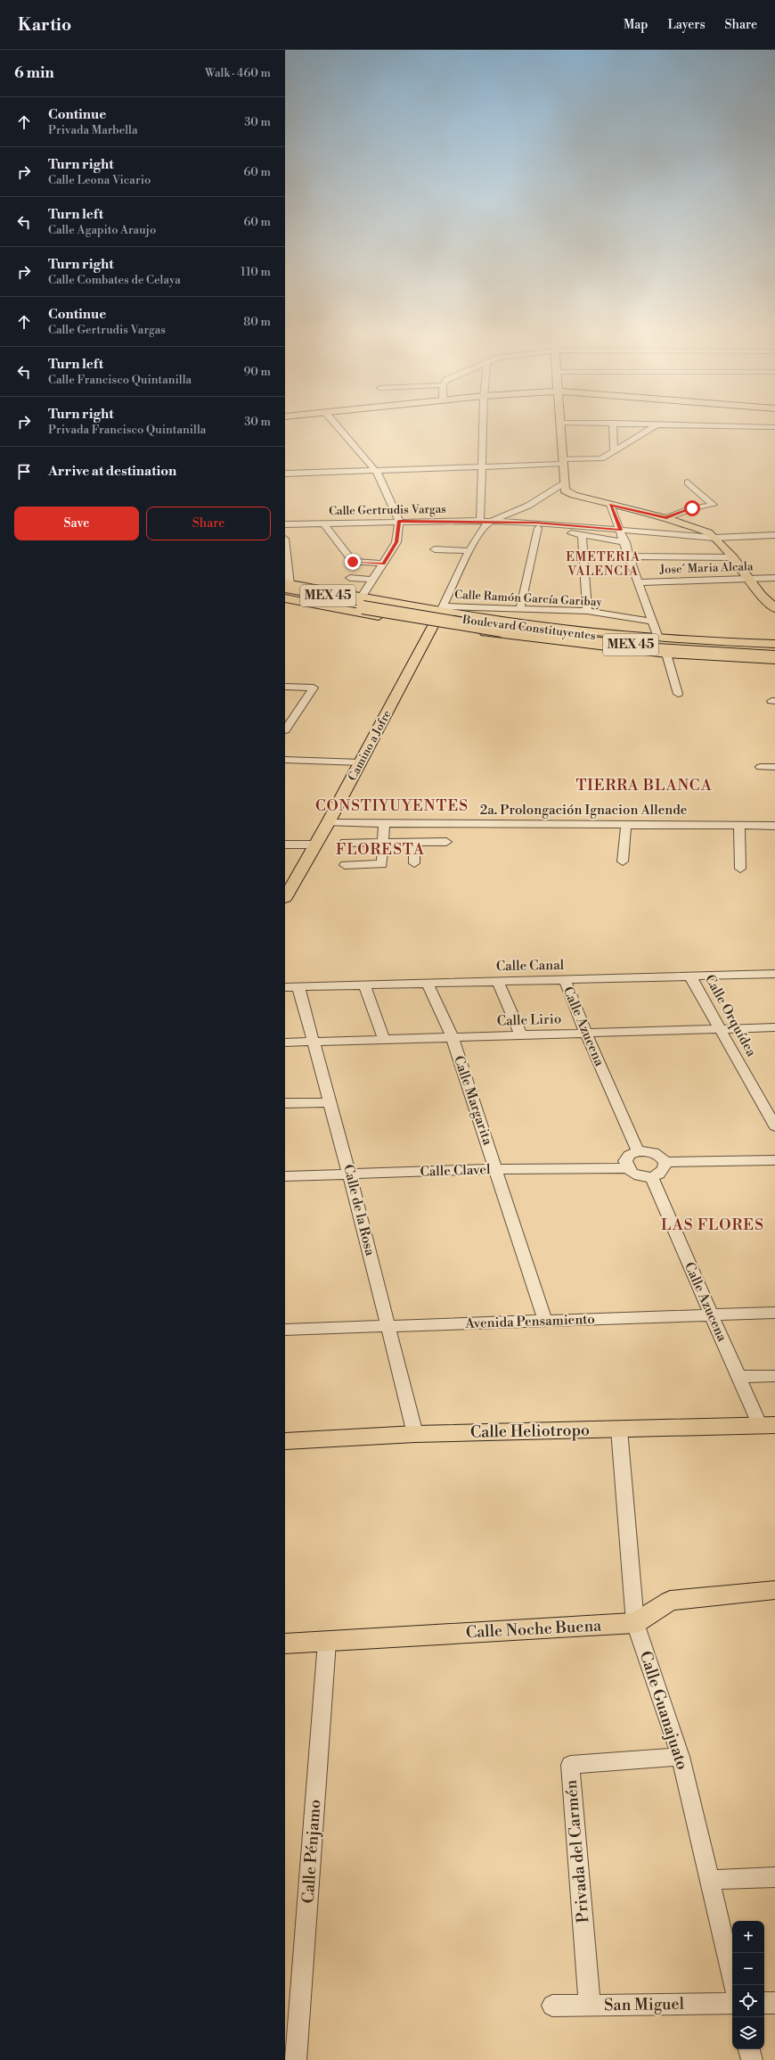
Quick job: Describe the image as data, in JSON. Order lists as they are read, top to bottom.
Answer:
{
  "streets": {
    "highway": ["MEX 45", "Boulevard Constituyentes"],
    "main road": ["Camino a Jofre", "Calle Heliotropo", "Calle Noche Buena"],
    "street": [
      "Calle Gertrudis Vargas",
      "Jose´ Maria Alcala",
      "Calle Ramón García Garibay",
      "2a. Prolongación Ignacion Allende",
      "Calle Canal",
      "Calle Orquídea",
      "Calle Lirio",
      "Calle Azucena",
      "Calle Margarita",
      "Calle Clavel",
      "Calle de la Rosa",
      "Avenida Pensamiento",
      "Calle Guanajuato",
      "Calle Pénjamo",
      "Privada del Carmén",
      "San Miguel"
    ]
  },
  "crossings": [
    ["Calle Ramón García Garibay", "Camino a Jofre"],
    ["Camino a Jofre", "2a. Prolongación Ignacion Allende"],
    ["Calle Canal", "Calle Orquídea"],
    ["Calle Canal", "Calle Azucena"],
    ["Calle Canal", "Calle Margarita"],
    ["Calle Canal", "Calle de la Rosa"],
    ["Calle Orquídea", "Calle Lirio"],
    ["Calle Lirio", "Calle Azucena"],
    ["Calle Lirio", "Calle Margarita"],
    ["Calle Lirio", "Calle de la Rosa"],
    ["Calle Azucena", "Calle Clavel"],
    ["Calle Azucena", "Avenida Pensamiento"],
    ["Calle Azucena", "Calle Heliotropo"],
    ["Calle Margarita", "Calle Clavel"],
    ["Calle Margarita", "Avenida Pensamiento"],
    ["Calle Clavel", "Calle de la Rosa"],
    ["Calle de la Rosa", "Avenida Pensamiento"],
    ["Calle de la Rosa", "Calle Heliotropo"],
    ["Calle Heliotropo", "Calle Guanajuato"],
    ["Calle Noche Buena", "Calle Guanajuato"],
    ["Calle Noche Buena", "Calle Pénjamo"],
    ["Calle Guanajuato", "Privada del Carmén"],
    ["Privada del Carmén", "San Miguel"]
  ],
  "districts": [
    "EMETERIA VALENCIA",
    "TIERRA BLANCA",
    "CONSTIYUYENTES",
    "FLORESTA",
    "LAS FLORES"
  ],
  "page": {
    "header": "Kartio",
    "nav": ["Map", "Layers", "Share"],
    "heading": ["6 min", "Walk · 460 m"],
    "list": [
      ["Continue", "Privada Marbella", "30 m"],
      ["Turn right", "Calle Leona Vicario", "60 m"],
      ["Turn left", "Calle Agapito Araujo", "60 m"],
      ["Turn right", "Calle Combates de Celaya", "110 m"],
      ["Continue", "Calle Gertrudis Vargas", "80 m"],
      ["Turn left", "Calle Francisco Quintanilla", "90 m"],
      ["Turn right", "Privada Francisco Quintanilla", "30 m"],
      "Arrive at destination"
    ],
    "buttons": ["Save", "Share"],
    "map_buttons": ["+", "−"]
  }
}
